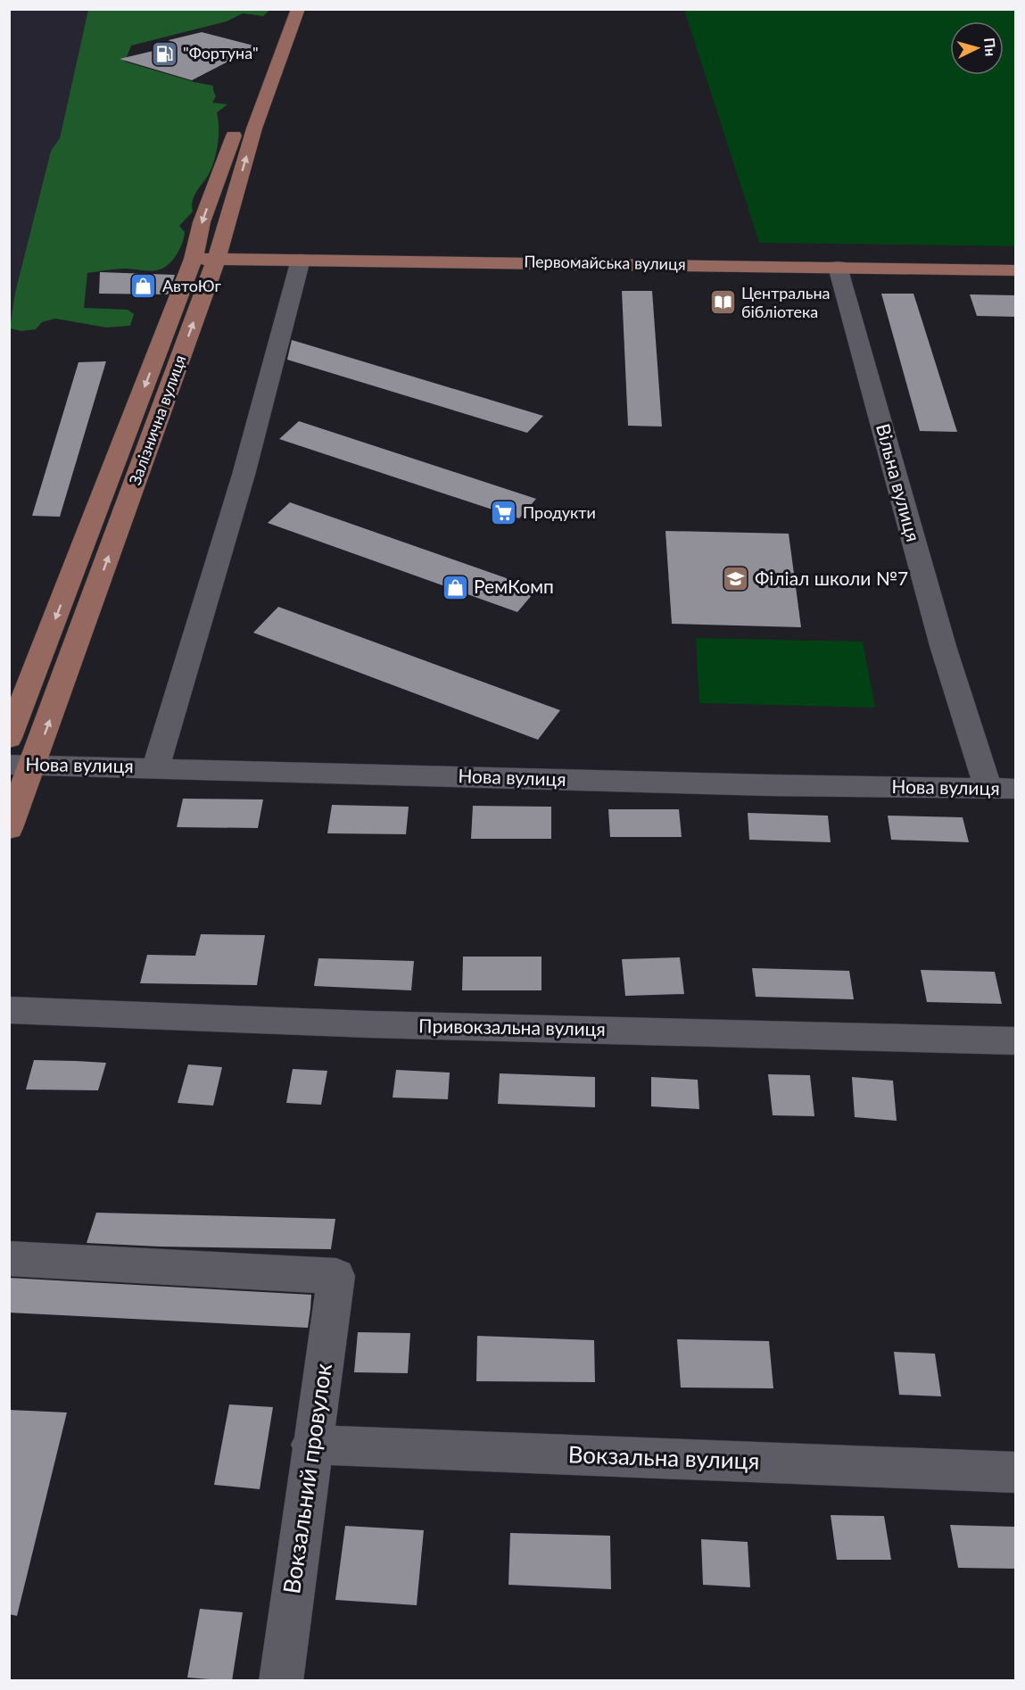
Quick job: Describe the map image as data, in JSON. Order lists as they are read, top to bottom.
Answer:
{
  "streets": {
    "main road": ["Первомайська вулиця", "Залізнична вулиця"],
    "street": [
      "Вільна вулиця",
      "Нова вулиця",
      "Привокзальна вулиця",
      "Вокзальна вулиця",
      "Вокзальний провулок"
    ]
  },
  "crossings": [
    ["Первомайська вулиця", "Залізнична вулиця"],
    ["Первомайська вулиця", "Вільна вулиця"],
    ["Залізнична вулиця", "Нова вулиця"],
    ["Вільна вулиця", "Нова вулиця"],
    ["Вокзальна вулиця", "Вокзальний провулок"]
  ],
  "places": {
    "fuel station": ["\"Фортуна\""],
    "shop": ["АвтоЮг", "РемКомп"],
    "library": ["Центральна бібліотека"],
    "supermarket": ["Продукти"],
    "school or university": ["Філіал школи №7"]
  },
  "north": "right"
}
